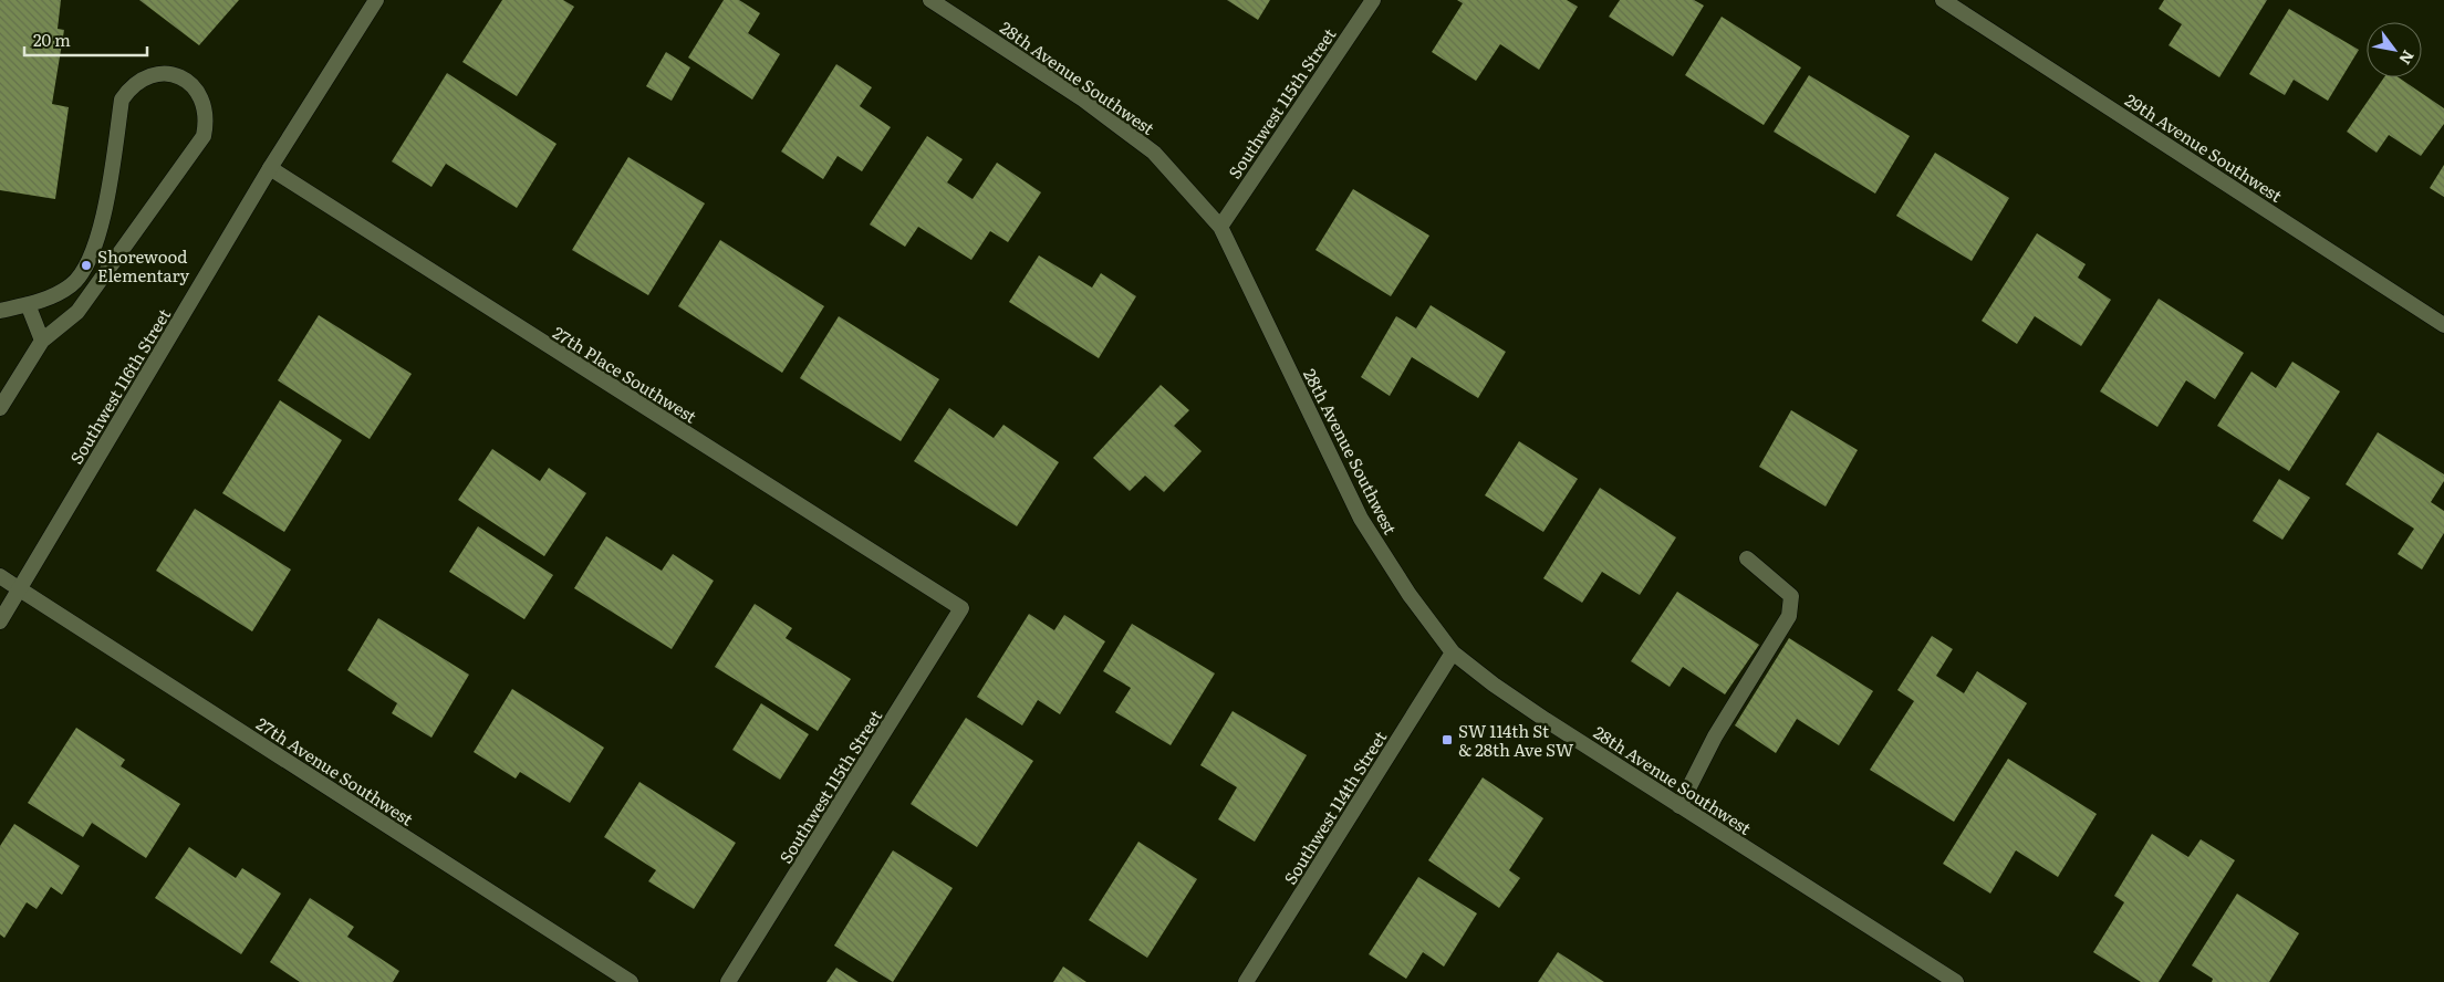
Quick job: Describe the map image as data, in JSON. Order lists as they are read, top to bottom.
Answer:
{
  "streets": {
    "street": [
      "28th Avenue Southwest",
      "Southwest 115th Street",
      "29th Avenue Southwest",
      "27th Place Southwest",
      "Southwest 116th Street",
      "27th Avenue Southwest",
      "Southwest 114th Street"
    ]
  },
  "crossings": [
    ["28th Avenue Southwest", "Southwest 115th Street"],
    ["28th Avenue Southwest", "Southwest 114th Street"],
    ["Southwest 115th Street", "27th Place Southwest"],
    ["27th Place Southwest", "Southwest 116th Street"],
    ["Southwest 116th Street", "27th Avenue Southwest"]
  ],
  "places": {
    "other": ["Shorewood Elementary"],
    "transit": ["SW 114th St & 28th Ave SW"]
  },
  "scale_bar": "20 m",
  "north": "bottom right"
}
